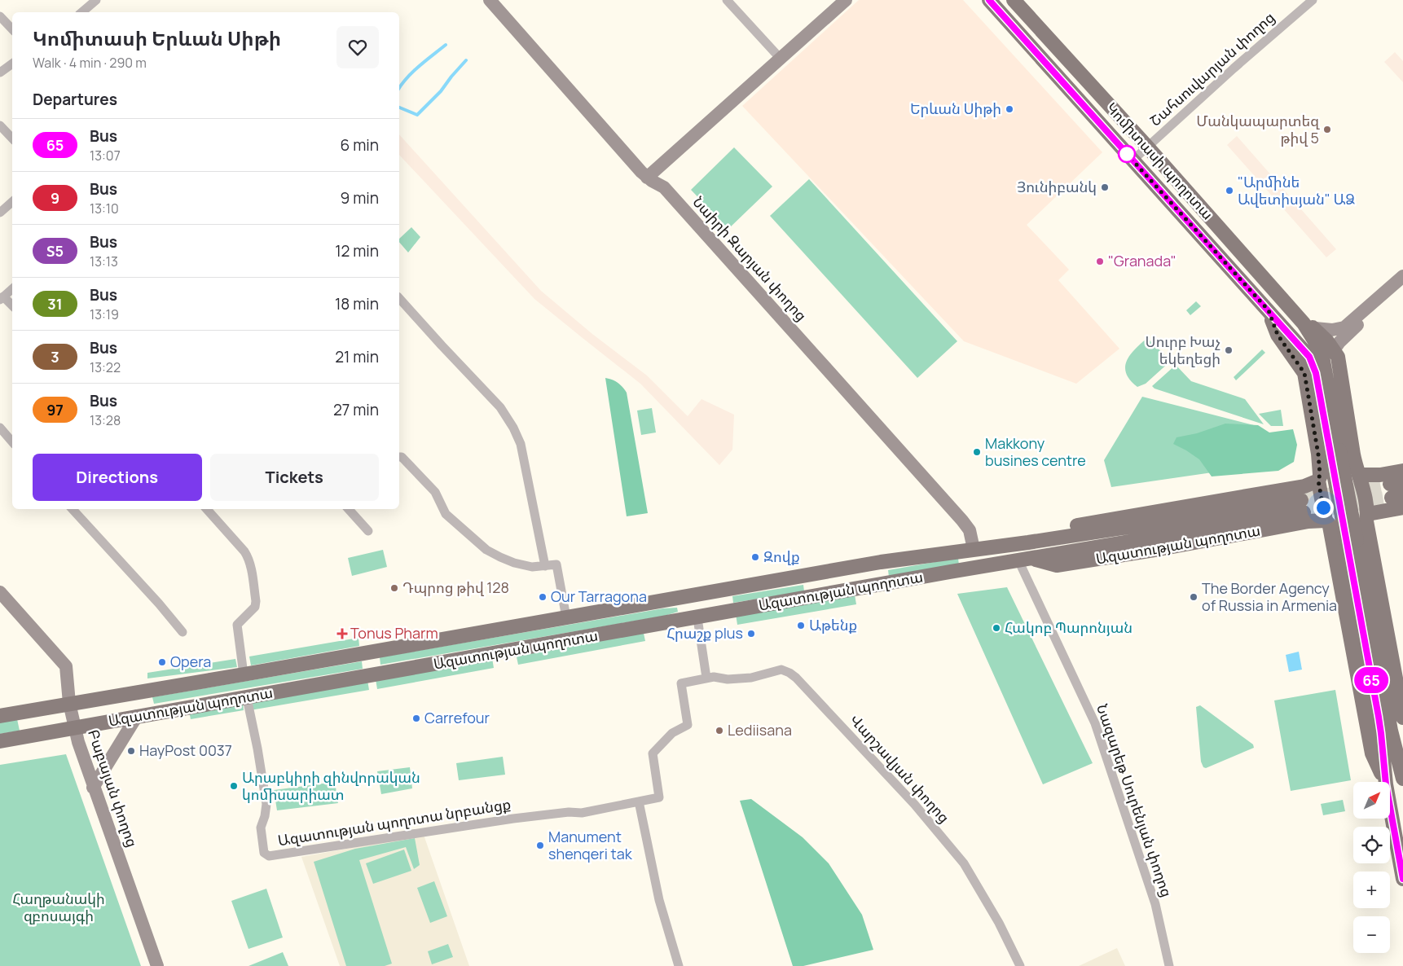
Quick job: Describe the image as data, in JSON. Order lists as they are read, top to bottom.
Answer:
{
  "streets": {
    "main road": ["Կոմիտասի պողոտա", "Ազատության պողոտա"],
    "street": [
      "Շահսուվարյան փողոց",
      "Նաիրի Զարյան փողոց",
      "Վարշավյան փողոց",
      "Բաբայան փողոց",
      "Նազարեթ Սուրենյան փողոց",
      "Ազատության պողոտա նրբանցք"
    ]
  },
  "crossings": [
    ["Շահսուվարյան փողոց", "Կոմիտասի պողոտա"],
    ["Կոմիտասի պողոտա", "Ազատության պողոտա"],
    ["Նաիրի Զարյան փողոց", "Ազատության պողոտա"],
    ["Ազատության պողոտա", "Բաբայան փողոց"],
    ["Ազատության պողոտա", "Նազարեթ Սուրենյան փողոց"],
    ["Ազատության պողոտա", "Ազատության պողոտա նրբանցք"],
    ["Վարշավյան փողոց", "Ազատության պողոտա նրբանցք"]
  ],
  "parks": ["Հաղթանակի զբոսայգի"],
  "places": {
    "other": [
      "Երևան Սիթի",
      "Մանկապարտեզ թիվ 5",
      "Յունիբանկ",
      "\"Արմինե Ավետիսյան\" ԱՁ",
      "\"Granada\"",
      "Սուրբ Խաչ եկեղեցի",
      "Makkony busines centre",
      "Զովք",
      "Դպրոց թիվ 128",
      "Our Tarragona",
      "The Border Agency of Russia in Armenia",
      "Աթենք",
      "Հակոբ Պարոնյան",
      "Հրաշք plus",
      "Opera",
      "Carrefour",
      "Lediisana",
      "HayPost 0037",
      "Արաբկիրի զինվորական կոմիսարիատ",
      "Manument shenqeri tak"
    ],
    "health": ["Tonus Pharm"]
  },
  "lines": ["bus line 65"],
  "north": "top right",
  "page": {
    "on_map": "65",
    "heading": [
      ["Կոմիտասի Երևան Սիթի", "Walk · 4 min · 290 m"],
      "Departures"
    ],
    "list": [
      {
        "mark": "65",
        "name": "Bus",
        "note": "13:07",
        "value": "6 min"
      },
      {
        "mark": "9",
        "name": "Bus",
        "note": "13:10",
        "value": "9 min"
      },
      {
        "mark": "Տ5",
        "name": "Bus",
        "note": "13:13",
        "value": "12 min"
      },
      {
        "mark": "31",
        "name": "Bus",
        "note": "13:19",
        "value": "18 min"
      },
      {
        "mark": "3",
        "name": "Bus",
        "note": "13:22",
        "value": "21 min"
      },
      {
        "mark": "97",
        "name": "Bus",
        "note": "13:28",
        "value": "27 min"
      }
    ],
    "buttons": ["Directions", "Tickets"],
    "map_buttons": ["+", "−"]
  }
}
